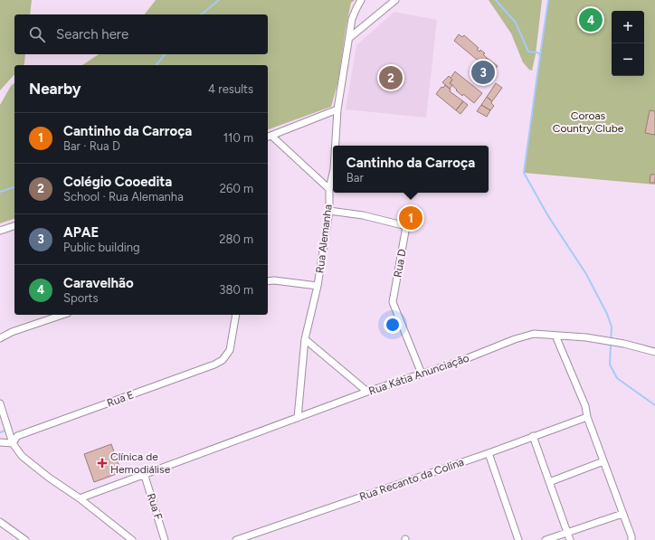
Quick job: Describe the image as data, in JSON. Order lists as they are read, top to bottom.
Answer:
{
  "streets": {
    "street": [
      "Rua Alemanha",
      "Rua D",
      "Rua Kátia Anunciação",
      "Rua E",
      "Rua Recanto da Colina",
      "Rua F"
    ]
  },
  "crossings": [
    ["Rua Alemanha", "Rua D"],
    ["Rua Alemanha", "Rua Kátia Anunciação"],
    ["Rua D", "Rua Kátia Anunciação"],
    ["Rua Kátia Anunciação", "Rua F"]
  ],
  "parks": ["Coroas Country Clube"],
  "places": {
    "health": ["Clínica de Hemodiálise"]
  },
  "page": {
    "pins": [
      "4",
      "3",
      "2",
      "1"
    ],
    "map_buttons": ["+", "−"],
    "search": "Search here",
    "heading": ["Nearby", "4 results"],
    "list": [
      {
        "mark": "1",
        "name": "Cantinho da Carroça",
        "note": "Bar · Rua D",
        "value": "110 m"
      },
      {
        "mark": "2",
        "name": "Colégio Cooedita",
        "note": "School · Rua Alemanha",
        "value": "260 m"
      },
      {
        "mark": "3",
        "name": "APAE",
        "note": "Public building",
        "value": "280 m"
      },
      {
        "mark": "4",
        "name": "Caravelhão",
        "note": "Sports",
        "value": "380 m"
      }
    ],
    "popup": ["Cantinho da Carroça", "Bar"]
  }
}
